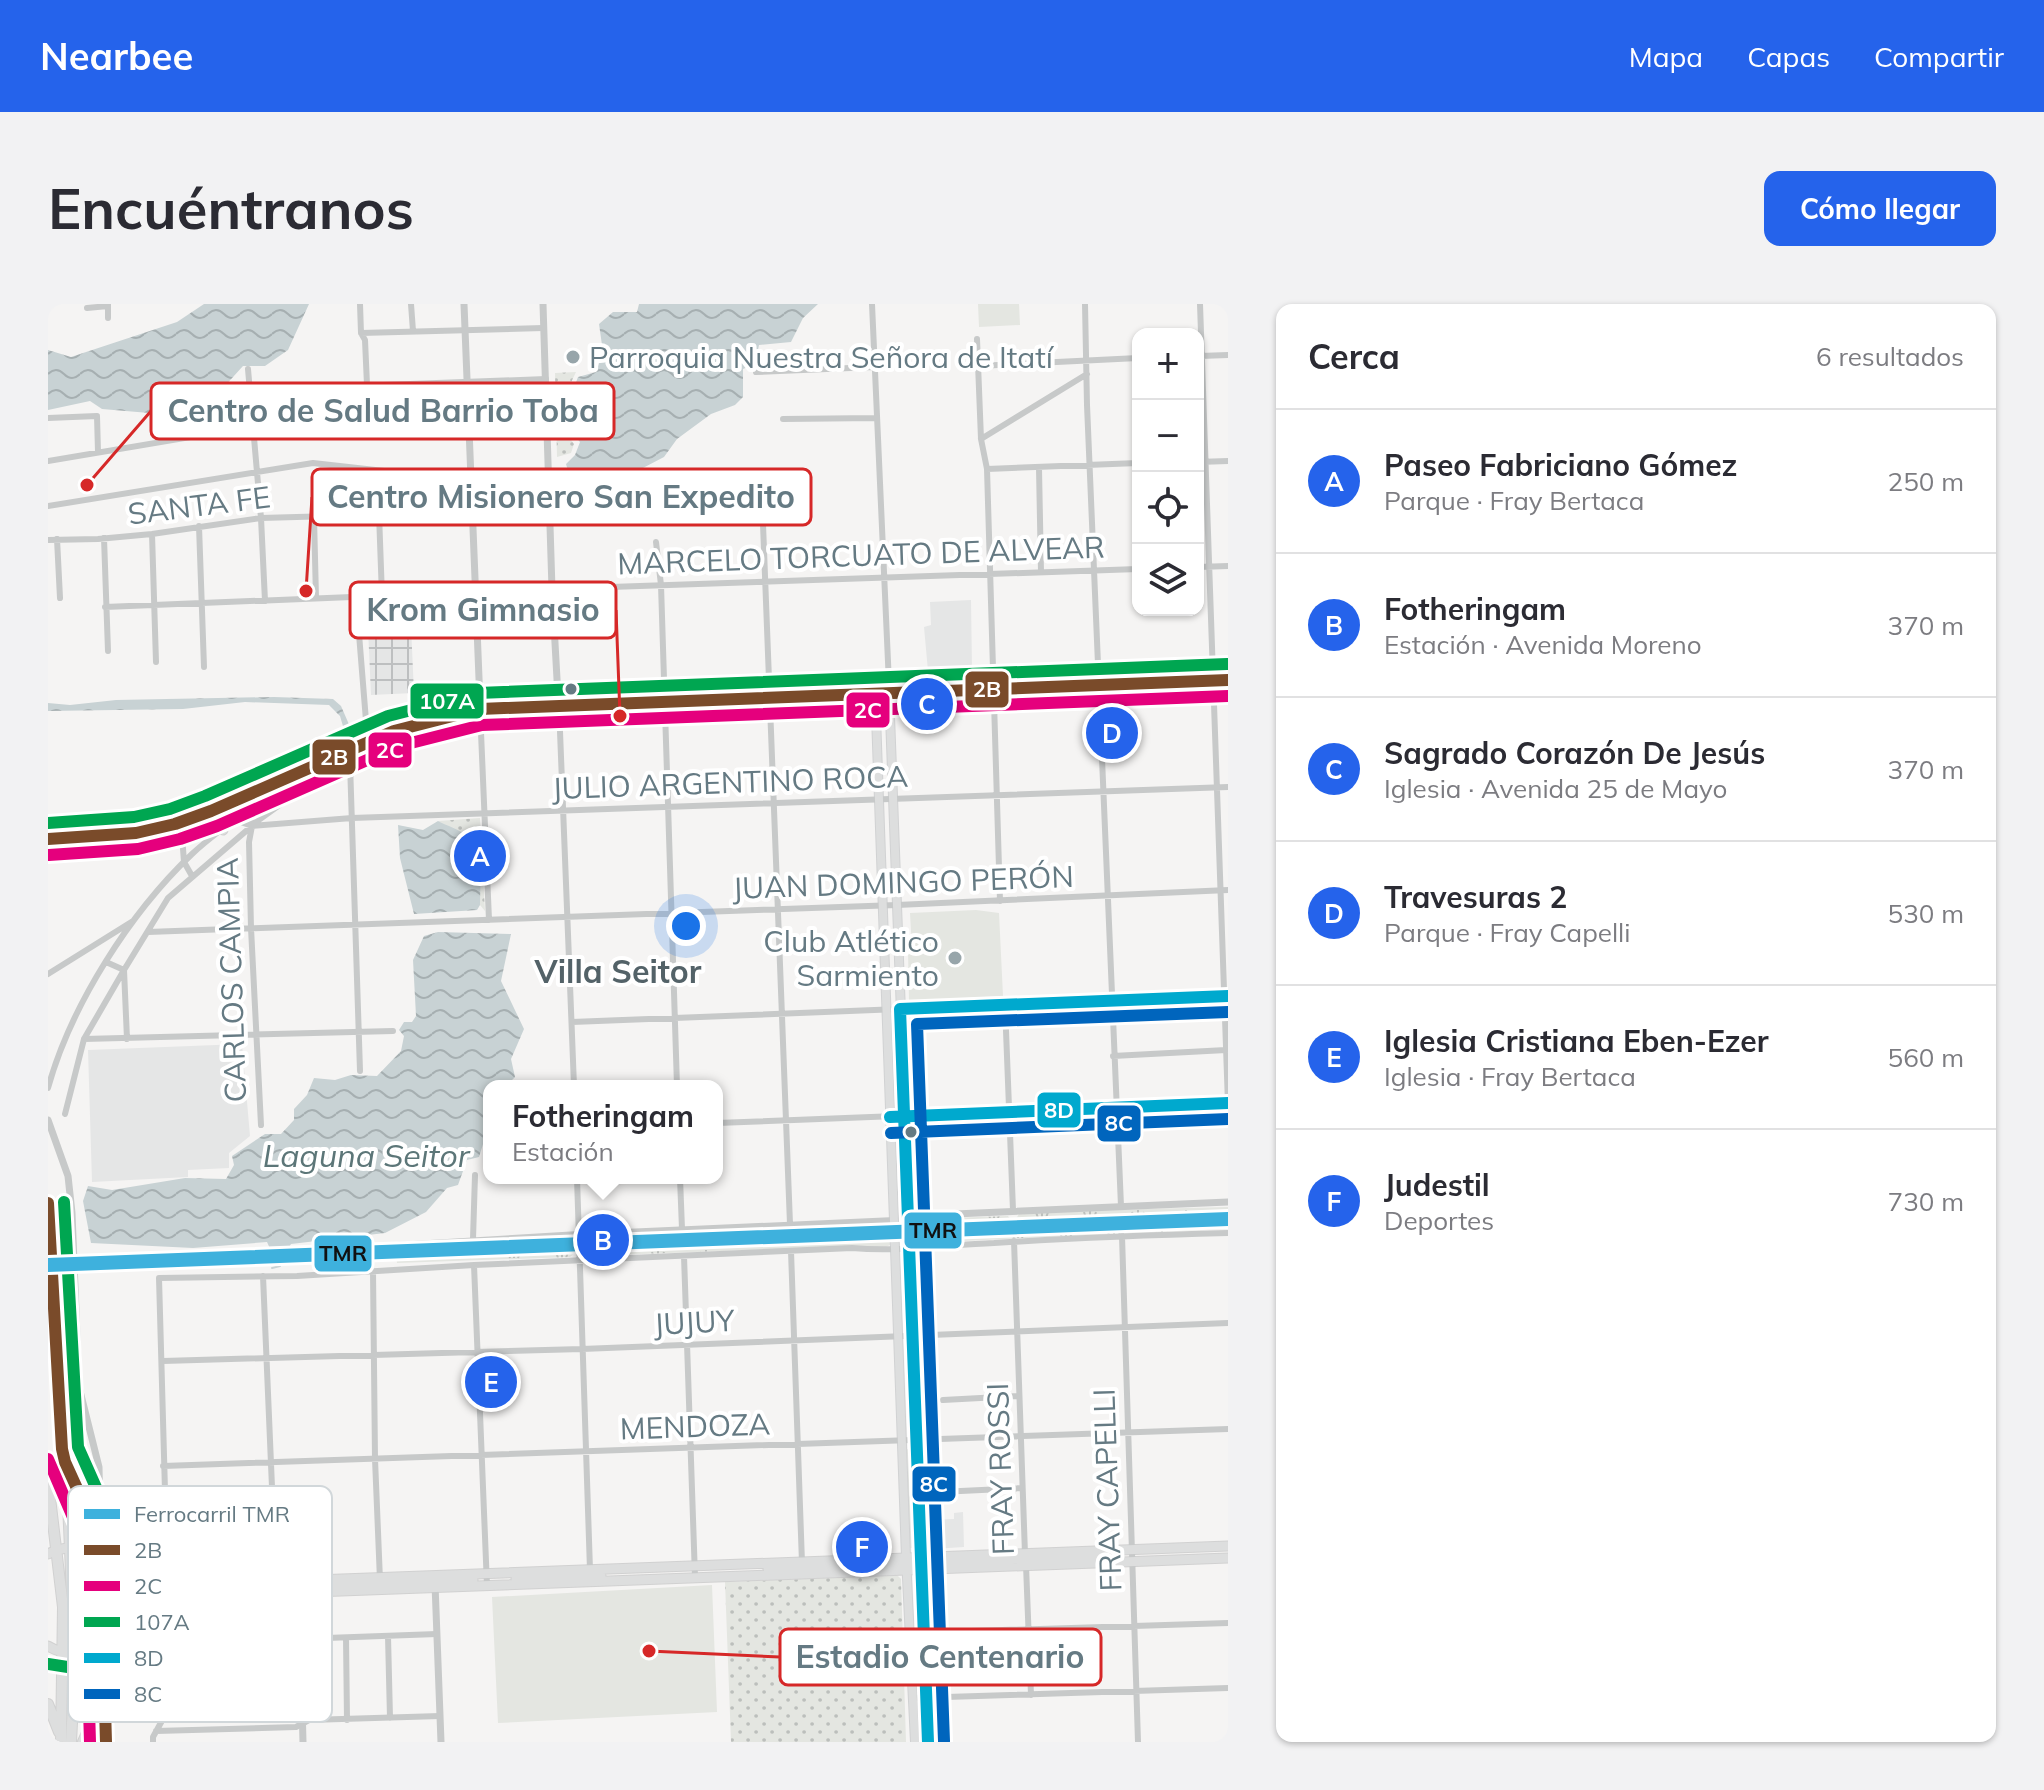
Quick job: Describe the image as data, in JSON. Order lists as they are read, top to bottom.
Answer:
{
  "streets": {
    "street": [
      "SANTA FE",
      "MARCELO TORCUATO DE ALVEAR",
      "JULIO ARGENTINO ROCA",
      "JUAN DOMINGO PERÓN",
      "CARLOS CAMPIA",
      "JUJUY",
      "MENDOZA",
      "FRAY ROSSI",
      "FRAY CAPELLI"
    ]
  },
  "crossings": [
    ["JULIO ARGENTINO ROCA", "CARLOS CAMPIA"],
    ["JUAN DOMINGO PERÓN", "CARLOS CAMPIA"],
    ["JUJUY", "FRAY ROSSI"],
    ["JUJUY", "FRAY CAPELLI"],
    ["MENDOZA", "FRAY ROSSI"],
    ["MENDOZA", "FRAY CAPELLI"]
  ],
  "districts": ["Villa Seitor"],
  "water": ["Laguna Seitor"],
  "places": [
    "Parroquia Nuestra Señora de Itatí",
    "Centro de Salud Barrio Toba",
    "Centro Misionero San Expedito",
    "Krom Gimnasio",
    "Club Atlético Sarmiento",
    "Estadio Centenario"
  ],
  "lines": [
    "transit line 107A",
    "transit line 2B",
    "transit line 2C",
    "transit line 8D",
    "transit line 8C",
    "rail line TMR"
  ],
  "legend": [
    "Ferrocarril TMR",
    "2B",
    "2C",
    "107A",
    "8D",
    "8C"
  ],
  "page": {
    "header": "Nearbee",
    "nav": ["Mapa", "Capas", "Compartir"],
    "buttons": "Cómo llegar",
    "title": "Encuéntranos",
    "heading": ["Cerca", "6 resultados"],
    "map_buttons": ["+", "−"],
    "list": [
      {
        "mark": "A",
        "name": "Paseo Fabriciano Gómez",
        "note": "Parque · Fray Bertaca",
        "value": "250 m"
      },
      {
        "mark": "B",
        "name": "Fotheringam",
        "note": "Estación · Avenida Moreno",
        "value": "370 m"
      },
      {
        "mark": "C",
        "name": "Sagrado Corazón De Jesús",
        "note": "Iglesia · Avenida 25 de Mayo",
        "value": "370 m"
      },
      {
        "mark": "D",
        "name": "Travesuras 2",
        "note": "Parque · Fray Capelli",
        "value": "530 m"
      },
      {
        "mark": "E",
        "name": "Iglesia Cristiana Eben-Ezer",
        "note": "Iglesia · Fray Bertaca",
        "value": "560 m"
      },
      {
        "mark": "F",
        "name": "Judestil",
        "note": "Deportes",
        "value": "730 m"
      }
    ],
    "pins": [
      "C",
      "D",
      "A",
      "B",
      "E",
      "F"
    ],
    "popup": ["Fotheringam", "Estación"]
  }
}
